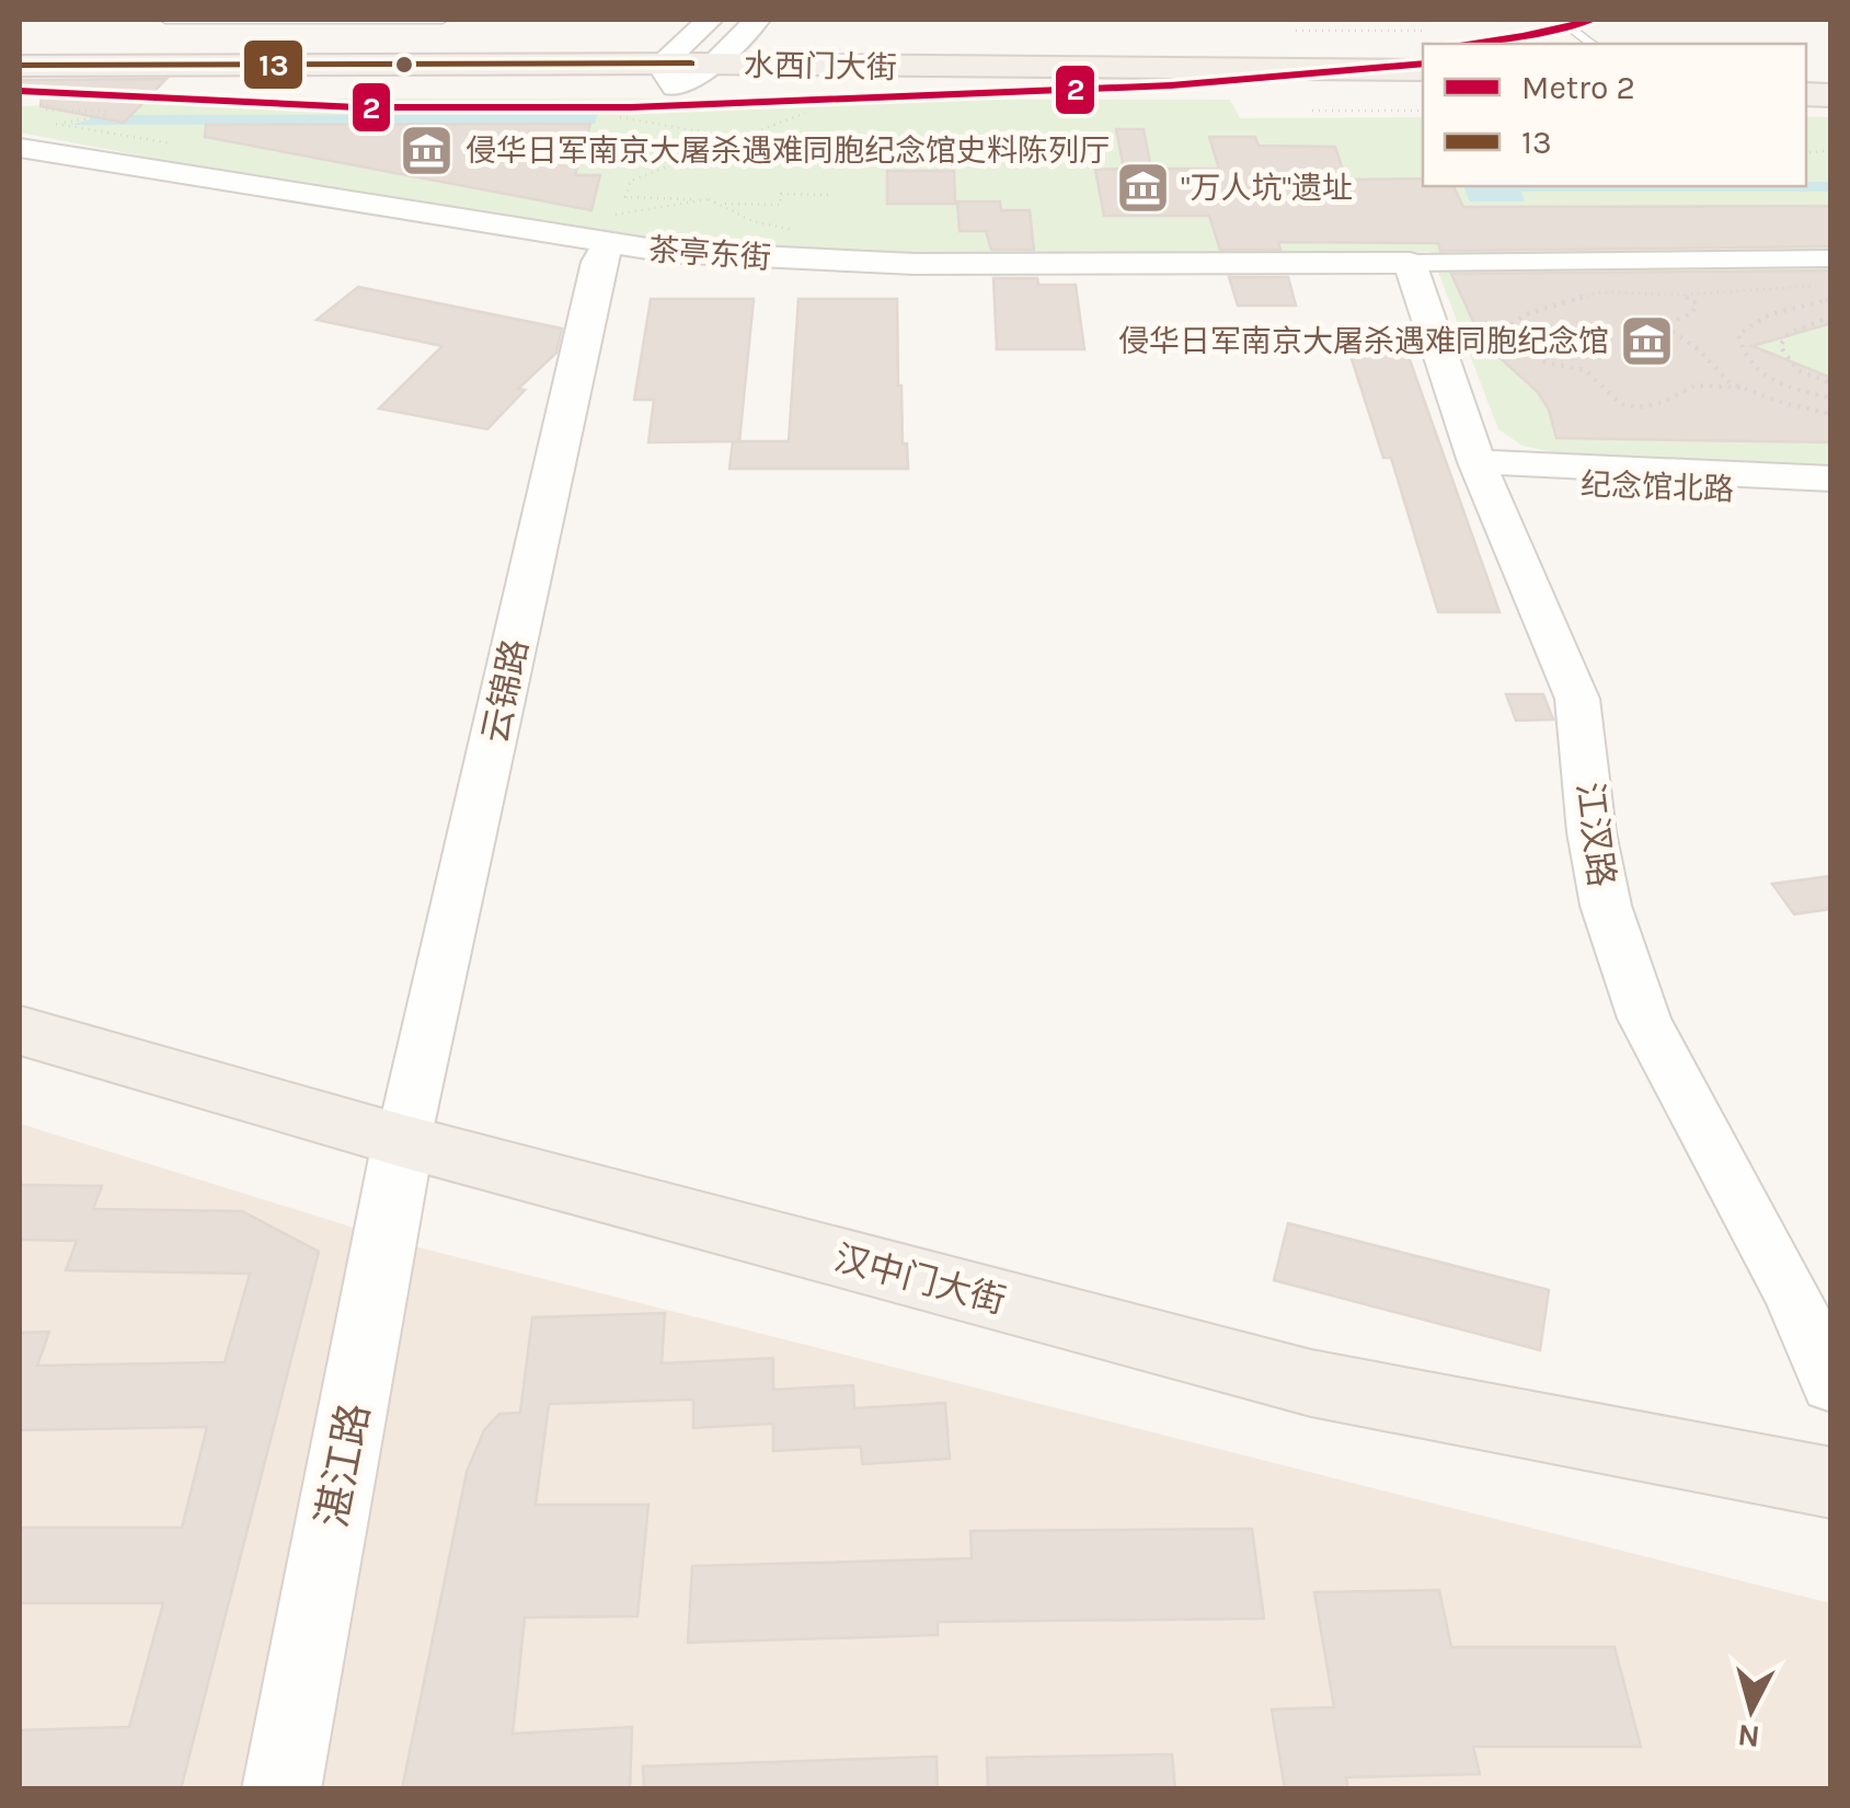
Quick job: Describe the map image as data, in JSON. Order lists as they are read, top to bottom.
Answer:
{
  "streets": {
    "main road": ["水西门大街", "汉中门大街", "湛江路"],
    "street": [
      "茶亭东街",
      "纪念馆北路",
      "云锦路",
      "江汊路"
    ]
  },
  "crossings": [
    ["茶亭东街", "云锦路"],
    ["茶亭东街", "江汊路"],
    ["纪念馆北路", "江汊路"],
    ["云锦路", "汉中门大街"],
    ["云锦路", "湛江路"],
    ["汉中门大街", "湛江路"]
  ],
  "places": {
    "museum": ["侵华日军南京大屠杀遇难同胞纪念馆史料陈列厅", "\"万人坑\"遗址", "侵华日军南京大屠杀遇难同胞纪念馆"]
  },
  "lines": ["metro line 2", "transit line 13"],
  "legend": ["Metro 2", "13"],
  "north": "bottom"
}
